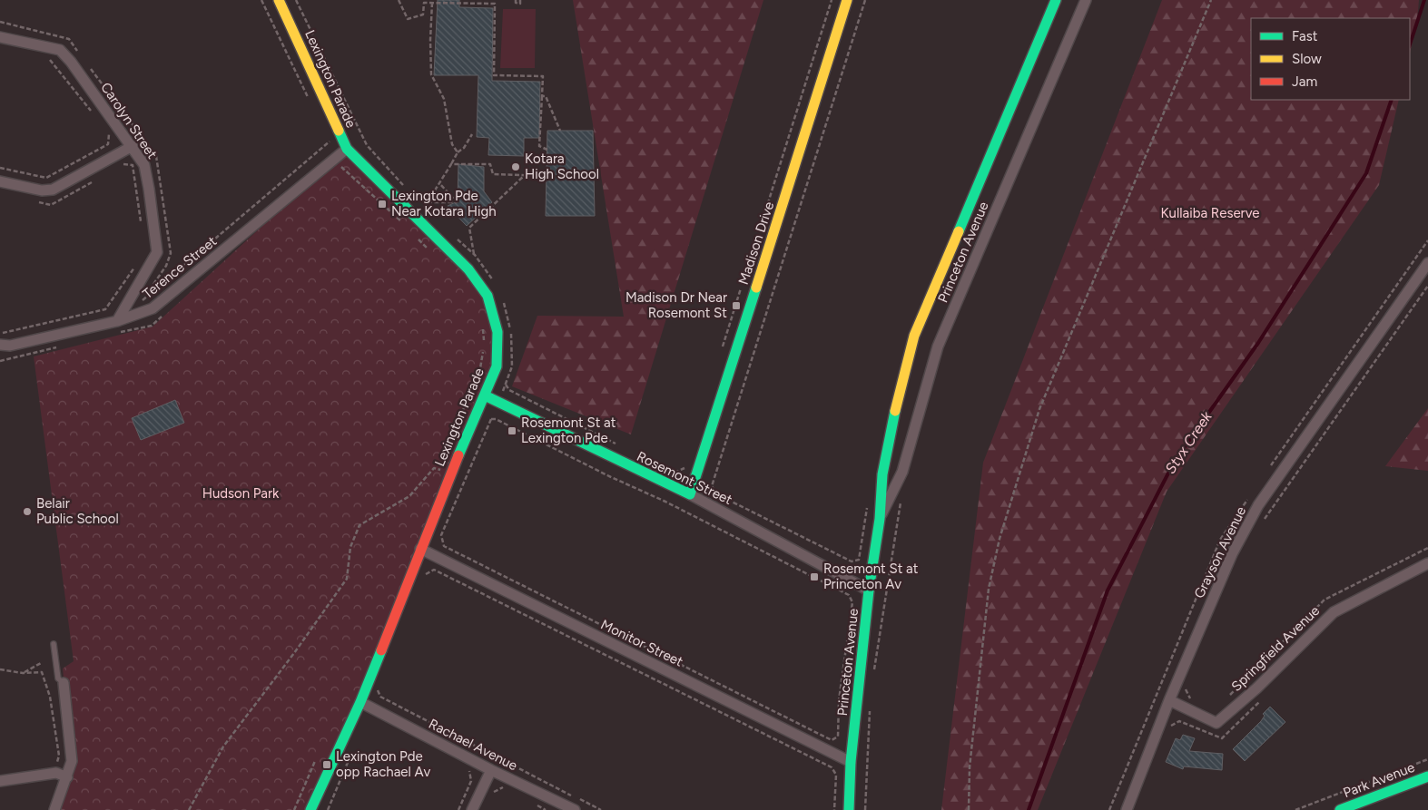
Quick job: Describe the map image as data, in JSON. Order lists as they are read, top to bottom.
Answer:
{
  "streets": {
    "street": [
      "Lexington Parade",
      "Carolyn Street",
      "Madison Drive",
      "Princeton Avenue",
      "Terence Street",
      "Rosemont Street",
      "Grayson Avenue",
      "Monitor Street",
      "Springfield Avenue",
      "Rachael Avenue",
      "Park Avenue"
    ]
  },
  "crossings": [
    ["Lexington Parade", "Terence Street"],
    ["Lexington Parade", "Rosemont Street"],
    ["Lexington Parade", "Monitor Street"],
    ["Lexington Parade", "Rachael Avenue"],
    ["Carolyn Street", "Terence Street"],
    ["Madison Drive", "Rosemont Street"],
    ["Princeton Avenue", "Rosemont Street"],
    ["Princeton Avenue", "Monitor Street"],
    ["Grayson Avenue", "Springfield Avenue"]
  ],
  "water": ["Styx Creek"],
  "parks": ["Kullaiba Reserve", "Hudson Park"],
  "places": {
    "other": ["Kotara High School", "Belair Public School"],
    "transit": [
      "Lexington Pde Near Kotara High",
      "Madison Dr Near Rosemont St",
      "Rosemont St at Lexington Pde",
      "Rosemont St at Princeton Av",
      "Lexington Pde opp Rachael Av"
    ]
  },
  "legend": ["Fast", "Slow", "Jam"]
}
